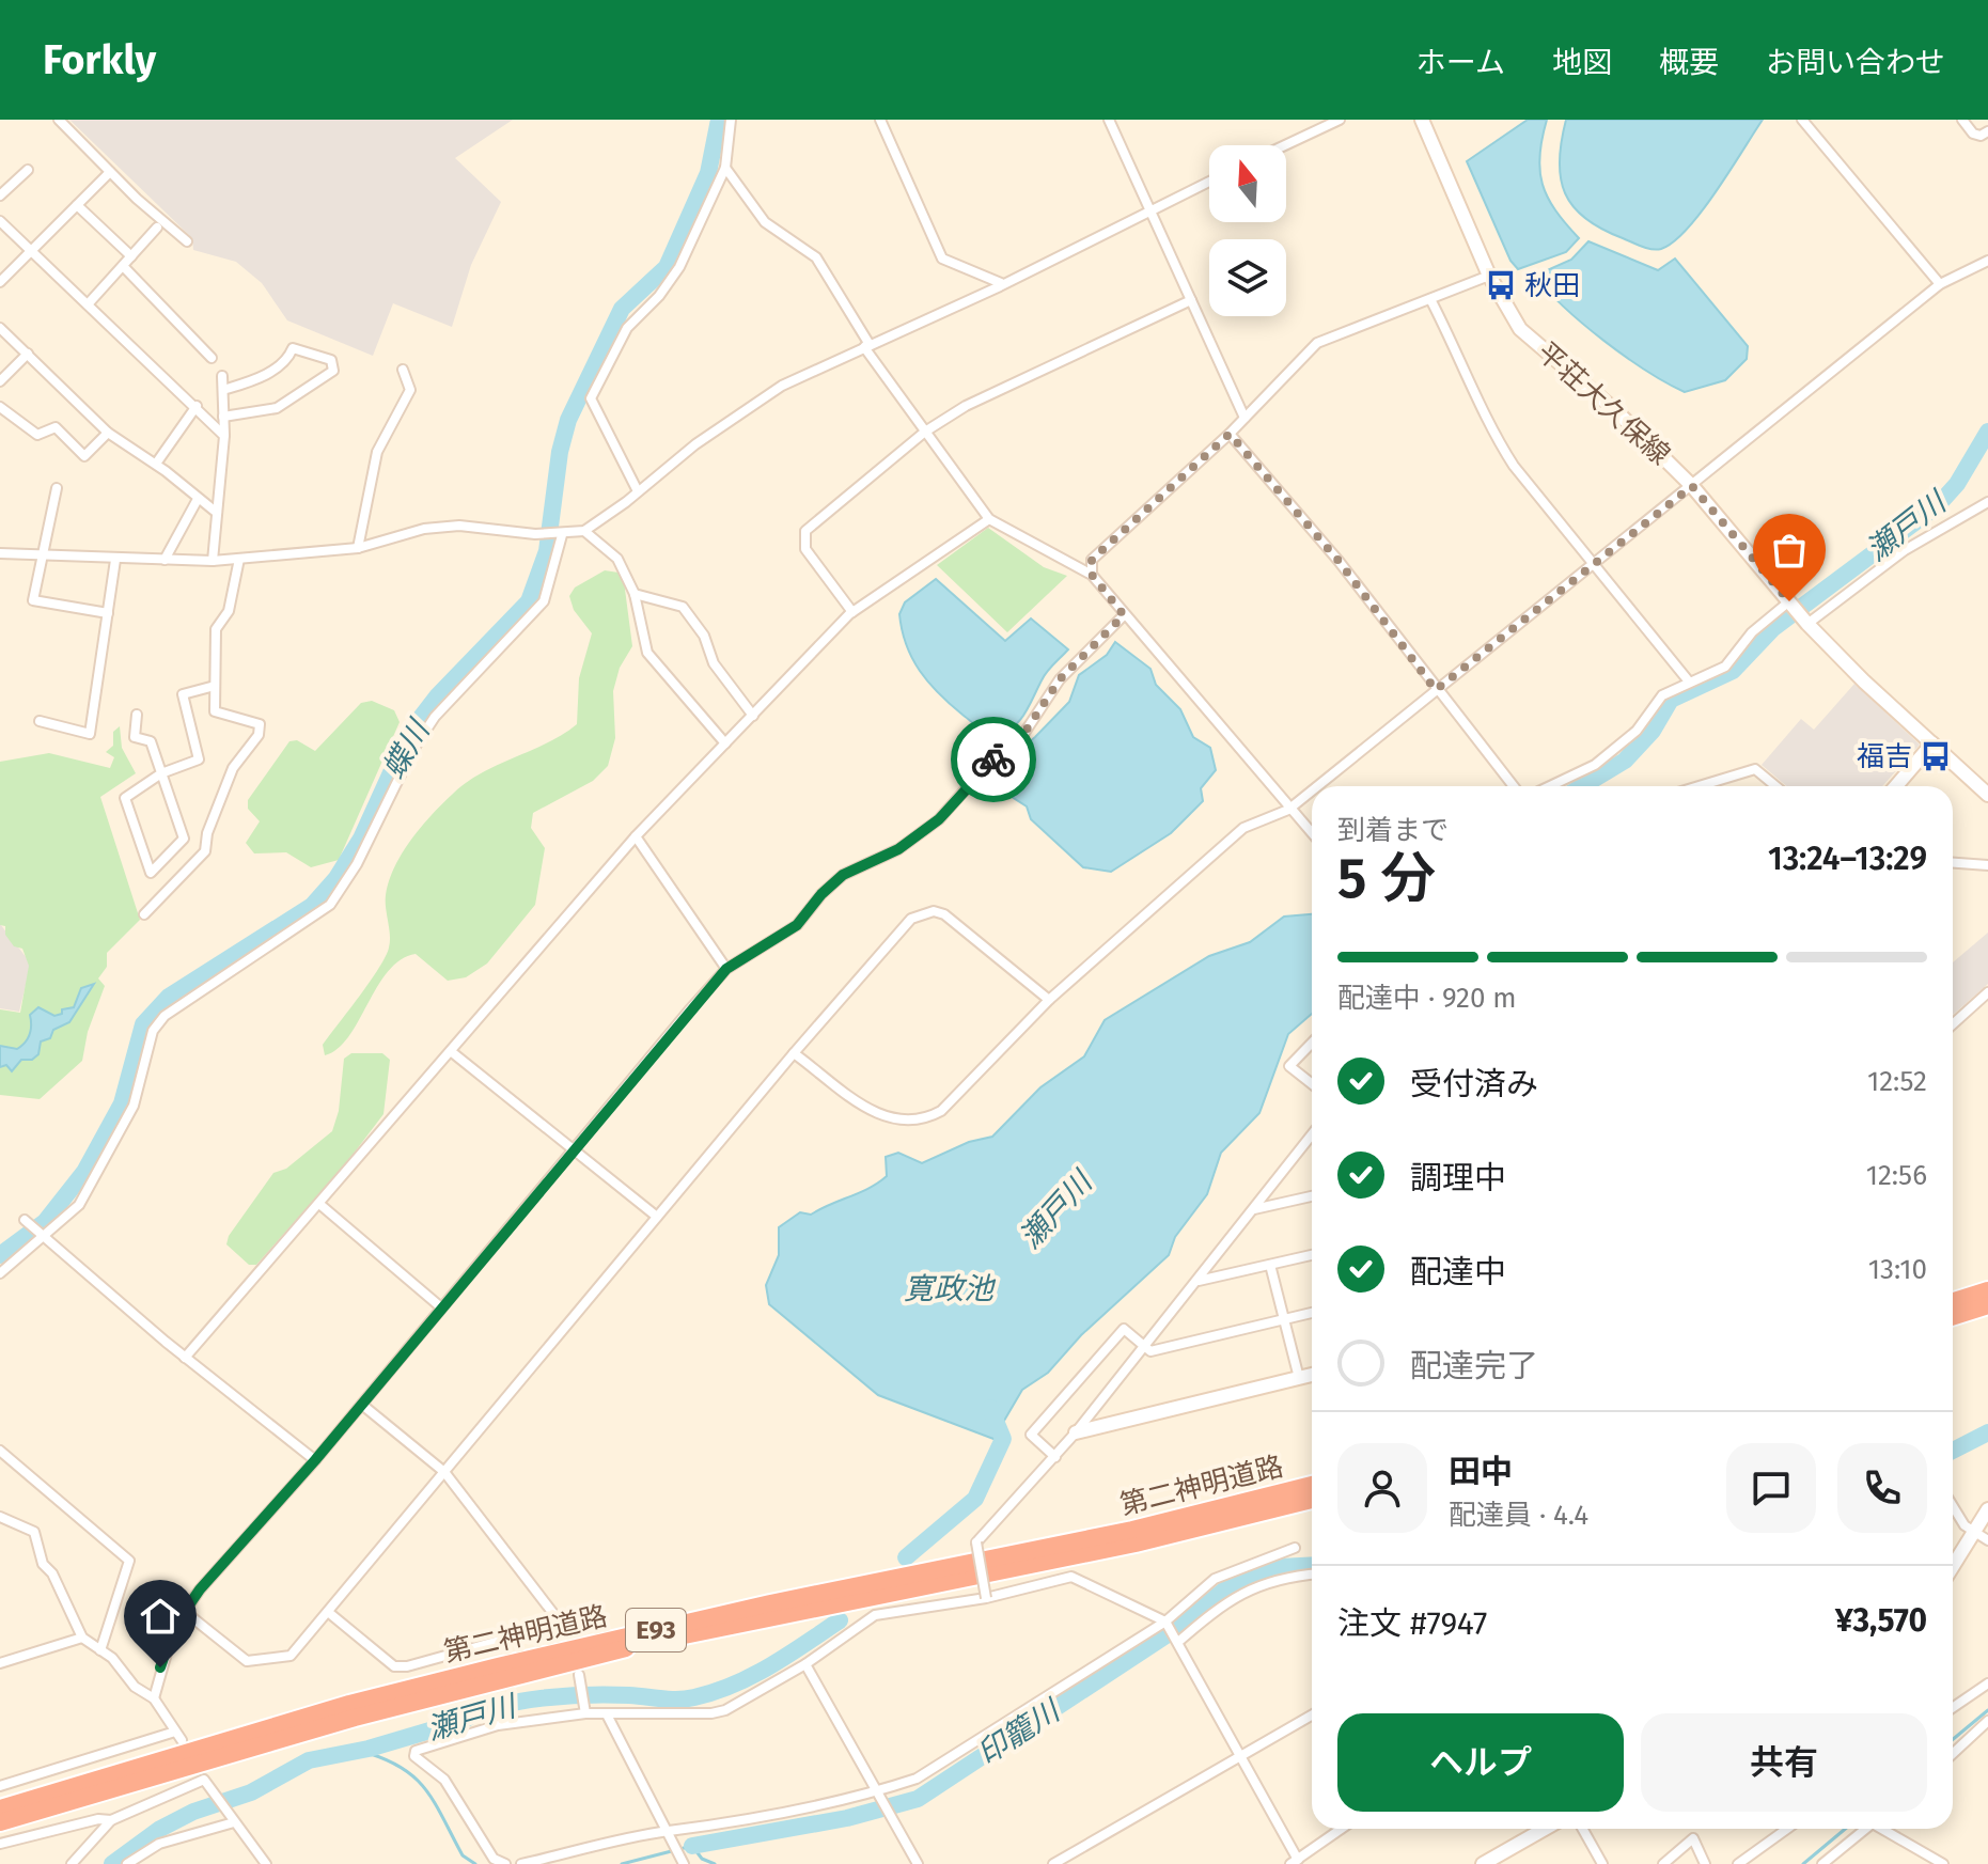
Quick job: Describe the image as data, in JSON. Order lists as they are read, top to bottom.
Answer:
{
  "streets": {
    "highway": ["第二神明道路", "E93"],
    "main road": ["平荘大久保線"]
  },
  "water": [
    "瀬戸川",
    "蝶川",
    "寛政池",
    "印籠川"
  ],
  "places": {
    "bus stop": ["秋田", "福吉"]
  },
  "north": "top",
  "page": {
    "header": "Forkly",
    "nav": [
      "ホーム",
      "地図",
      "概要",
      "お問い合わせ"
    ],
    "heading": ["5 分", "到着まで", "13:24–13:29"],
    "panel": [
      "田中",
      "配達員 · 4.4",
      "注文 #7947",
      "¥3,570"
    ],
    "bar": "配達中 · 920 m",
    "list": [
      ["受付済み", "12:52"],
      ["調理中", "12:56"],
      ["配達中", "13:10"],
      "配達完了"
    ],
    "buttons": ["ヘルプ", "共有"]
  }
}
